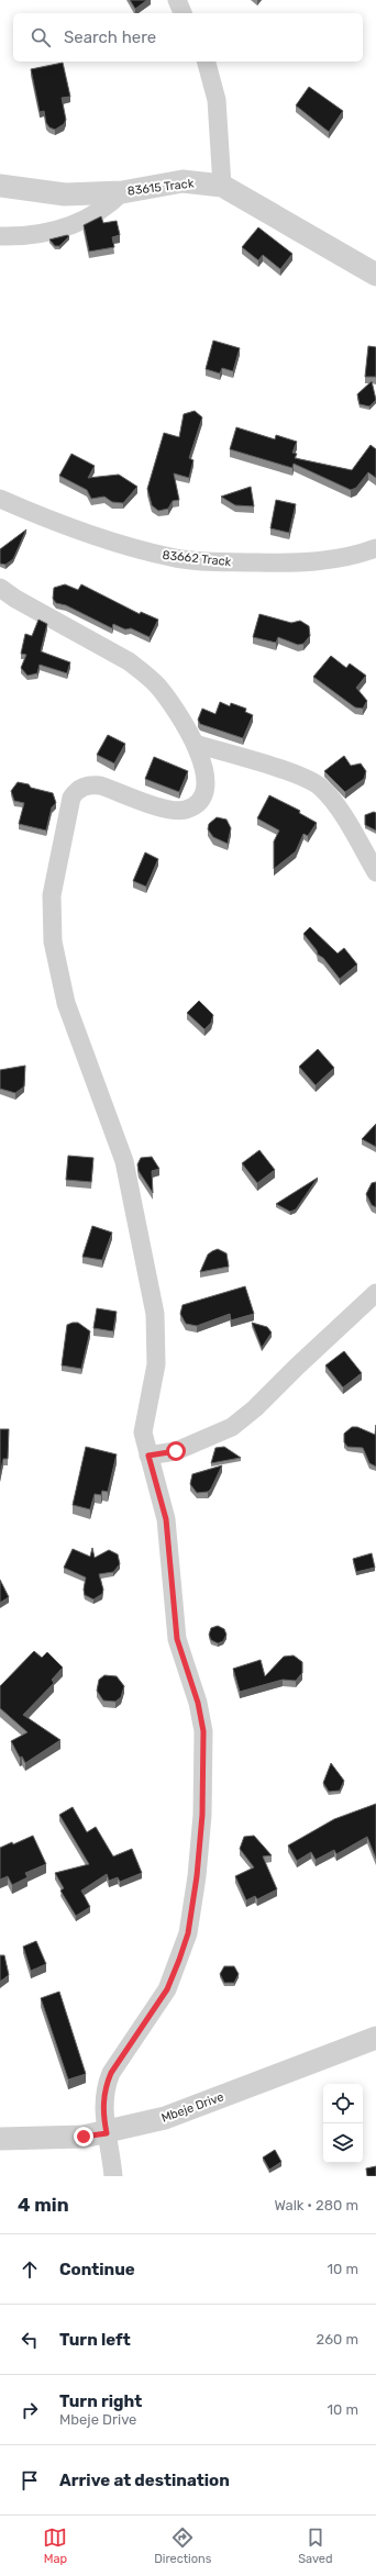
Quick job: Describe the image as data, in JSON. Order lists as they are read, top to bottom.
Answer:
{
  "streets": {
    "street": ["83615 Track", "83662 Track", "Mbeje Drive"]
  },
  "page": {
    "search": "Search here",
    "heading": ["4 min", "Walk · 280 m"],
    "list": [
      ["Continue", "10 m"],
      ["Turn left", "260 m"],
      ["Turn right", "Mbeje Drive", "10 m"],
      "Arrive at destination"
    ],
    "nav": ["Map", "Directions", "Saved"]
  }
}
